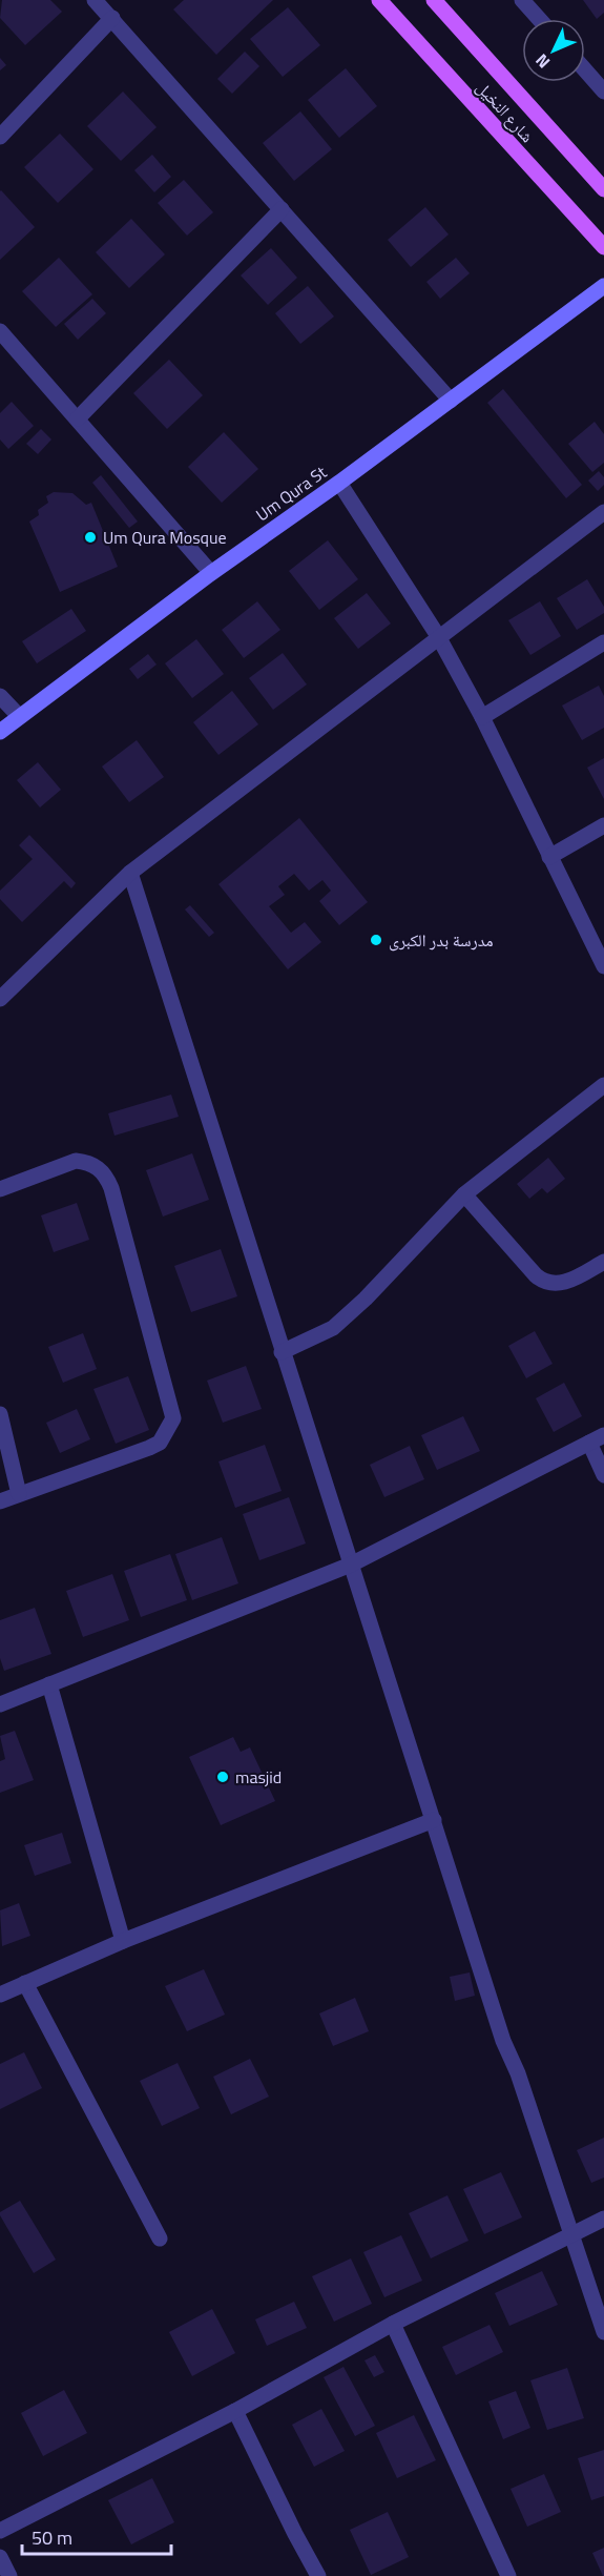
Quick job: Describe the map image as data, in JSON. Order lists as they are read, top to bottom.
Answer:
{
  "streets": {
    "main road": ["شارع النخيل"],
    "street": ["Um Qura St"]
  },
  "places": ["Um Qura Mosque", "مدرسة بدر الكبرى", "masjid"],
  "scale_bar": "50 m",
  "north": "bottom left"
}
